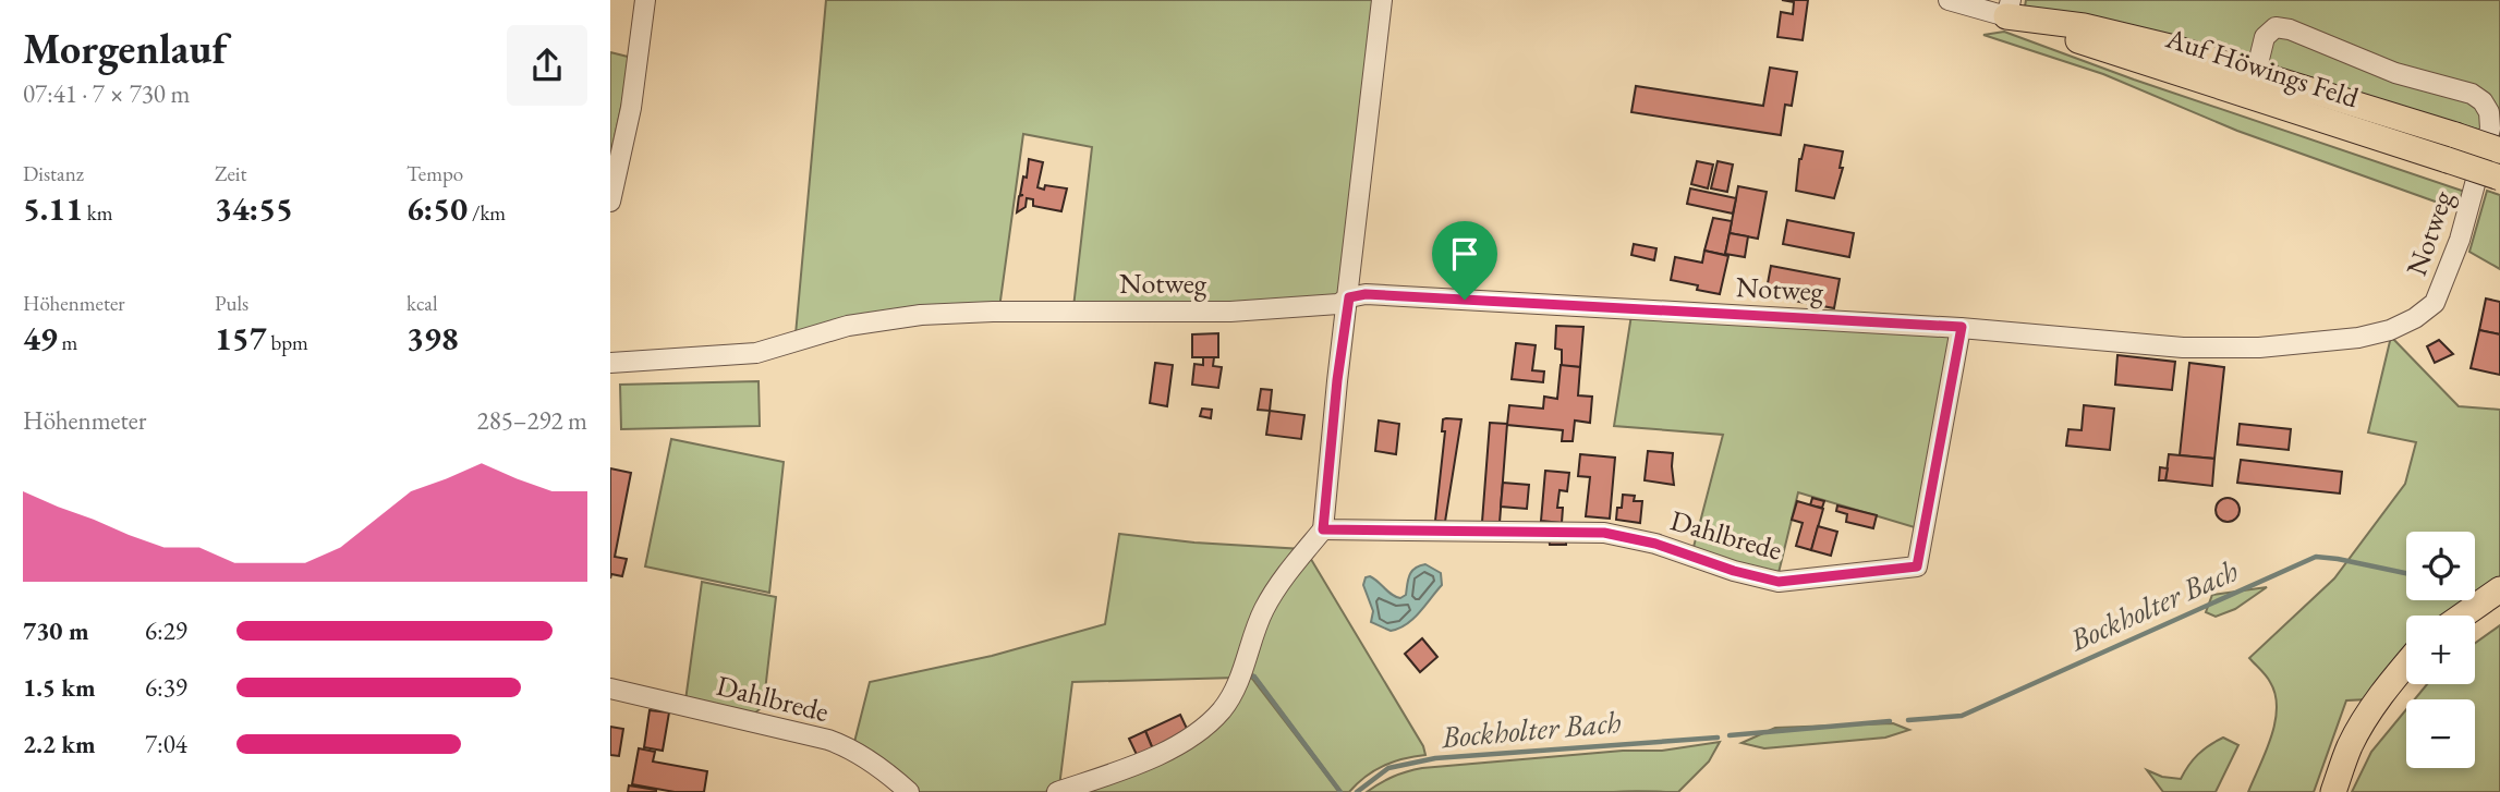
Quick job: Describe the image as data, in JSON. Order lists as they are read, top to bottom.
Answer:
{
  "streets": {
    "main road": ["Auf Höwings Feld"],
    "street": ["Notweg", "Dahlbrede"]
  },
  "crossings": [
    ["Auf Höwings Feld", "Notweg"],
    ["Notweg", "Dahlbrede"]
  ],
  "water": ["Bockholter Bach"],
  "page": {
    "heading": ["Morgenlauf", "07:41 · 7 × 730 m"],
    "stats": [
      ["Distanz", "5.11 km"],
      ["Zeit", "34:55"],
      ["Tempo", "6:50 /km"],
      ["Höhenmeter", "49 m"],
      ["Puls", "157 bpm"],
      ["kcal", "398"]
    ],
    "chart": ["Höhenmeter", "285–292 m"],
    "map_buttons": ["+", "−"],
    "list": [
      {
        "name": "730 m",
        "note": "6:29"
      },
      {
        "name": "1.5 km",
        "note": "6:39"
      },
      {
        "name": "2.2 km",
        "note": "7:04"
      }
    ]
  }
}
